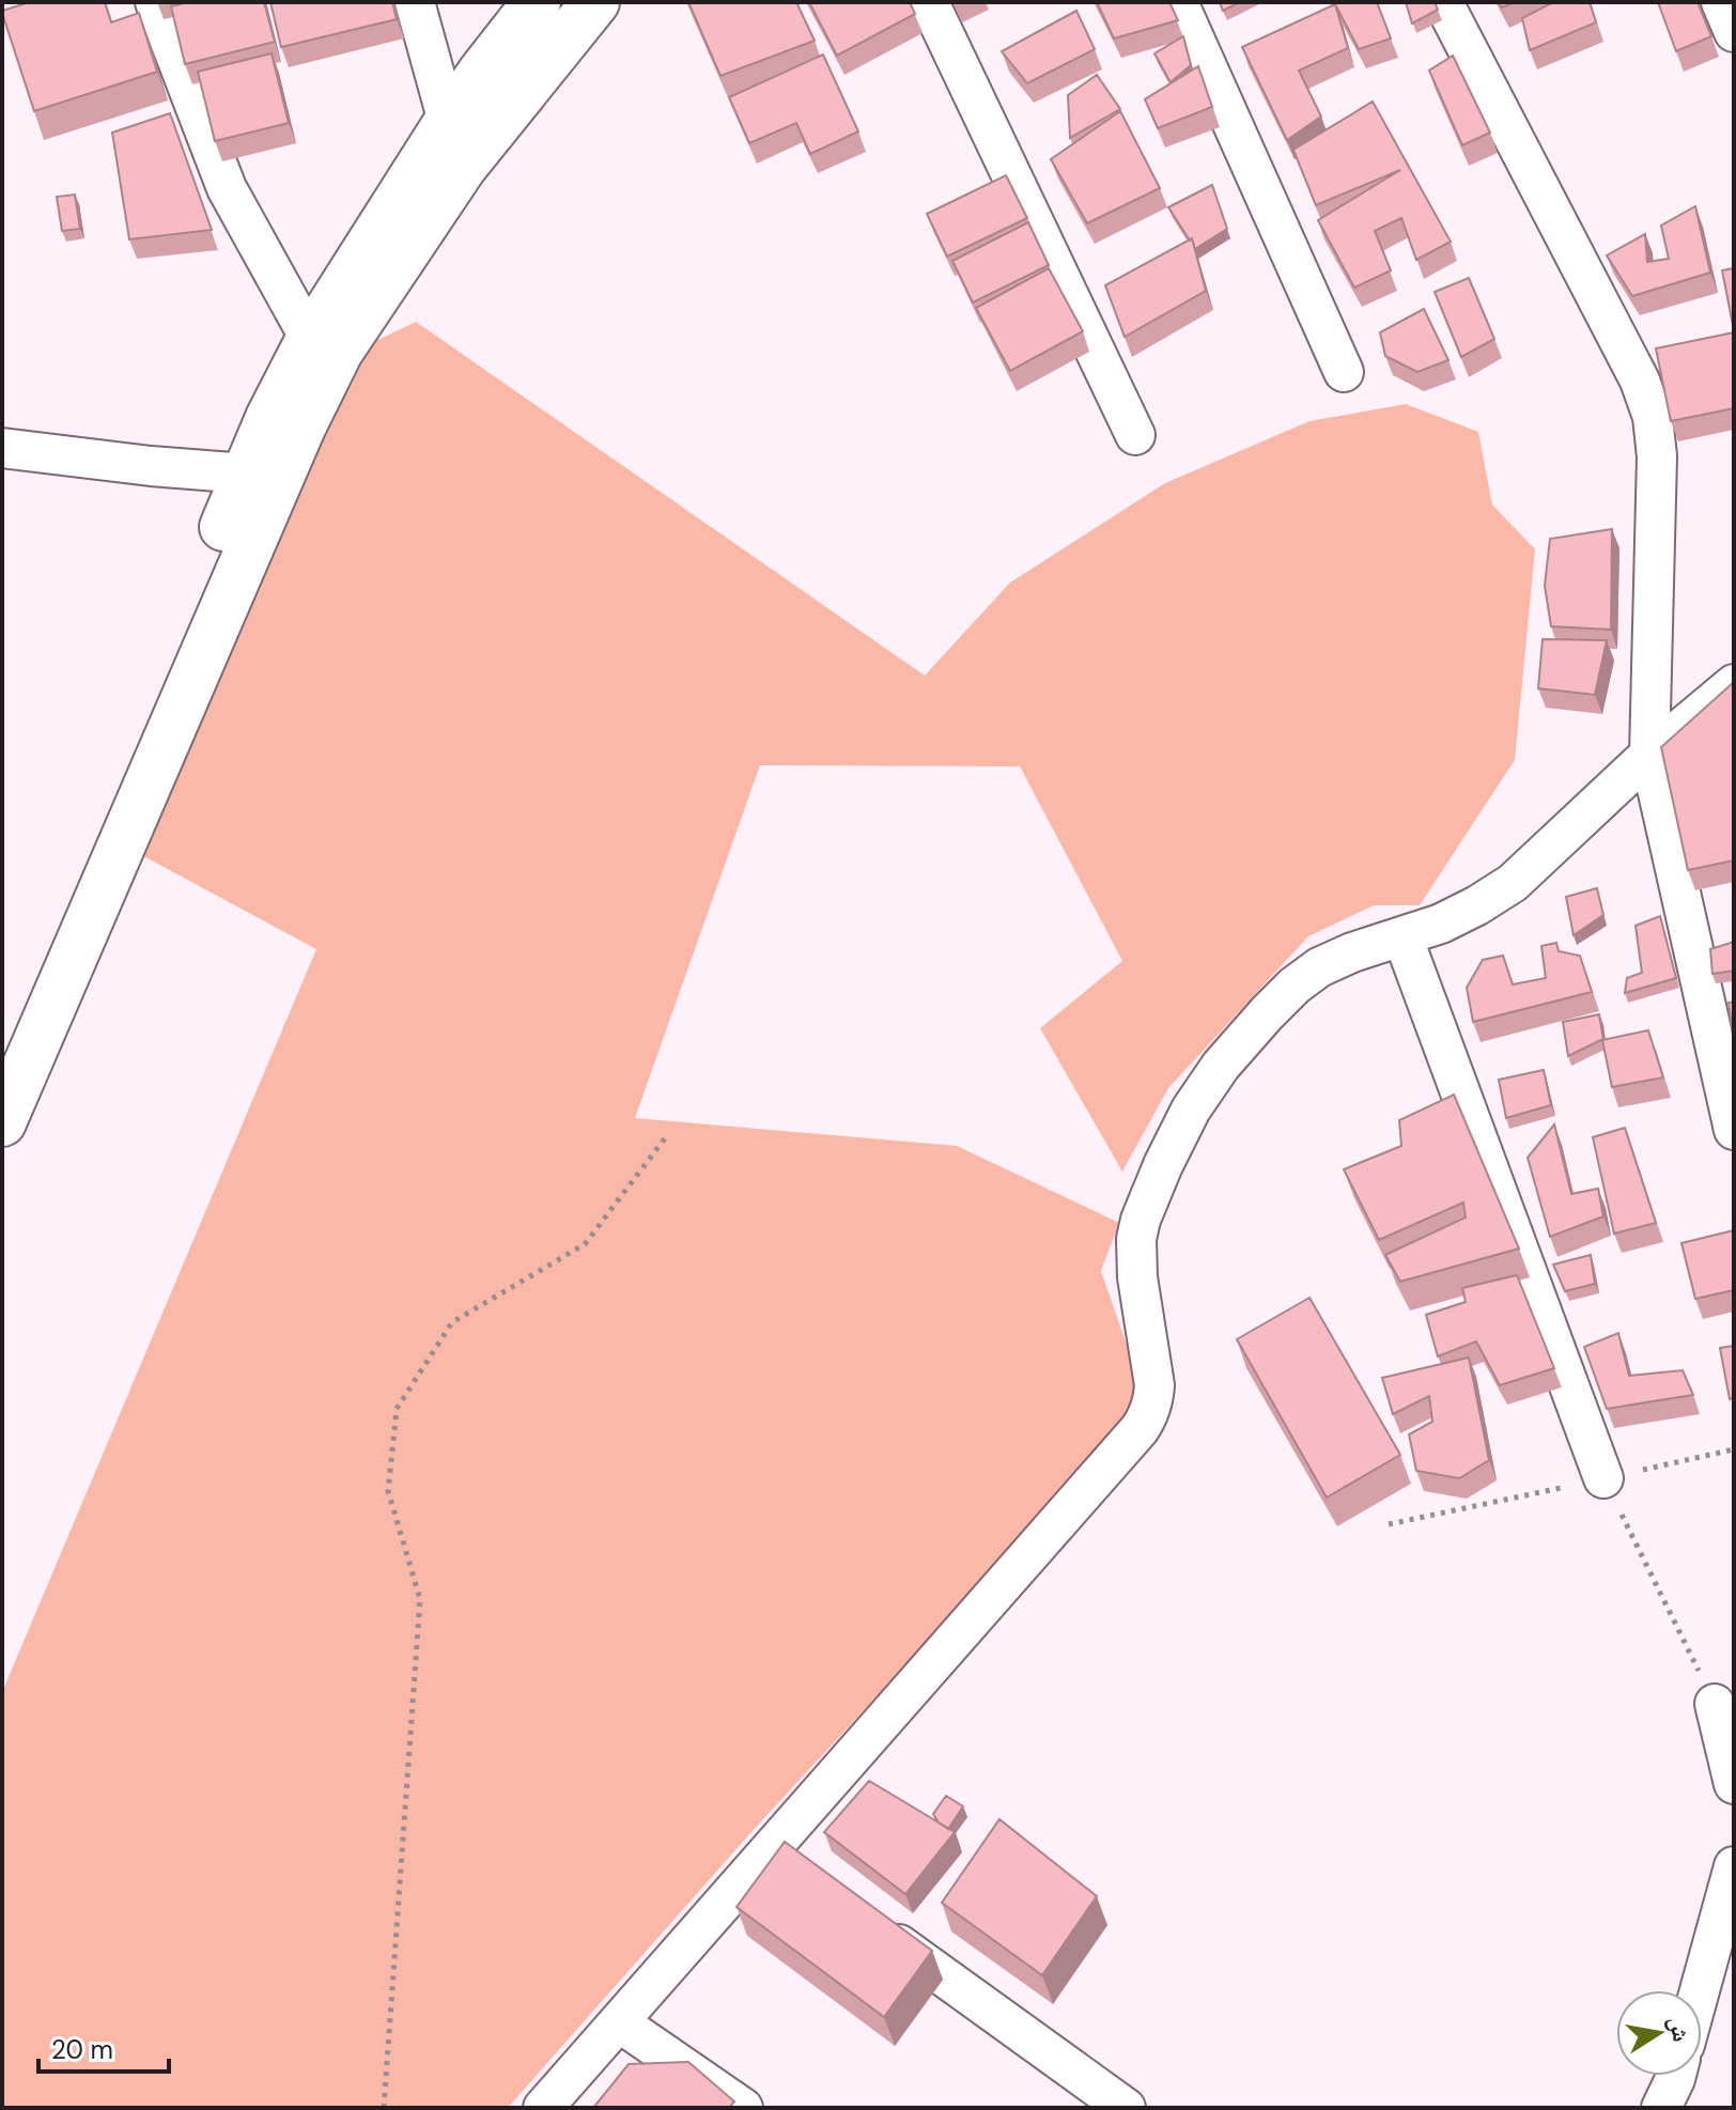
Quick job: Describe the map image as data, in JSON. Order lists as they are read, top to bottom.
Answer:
{
  "scale_bar": "20 m",
  "north": "right"
}
